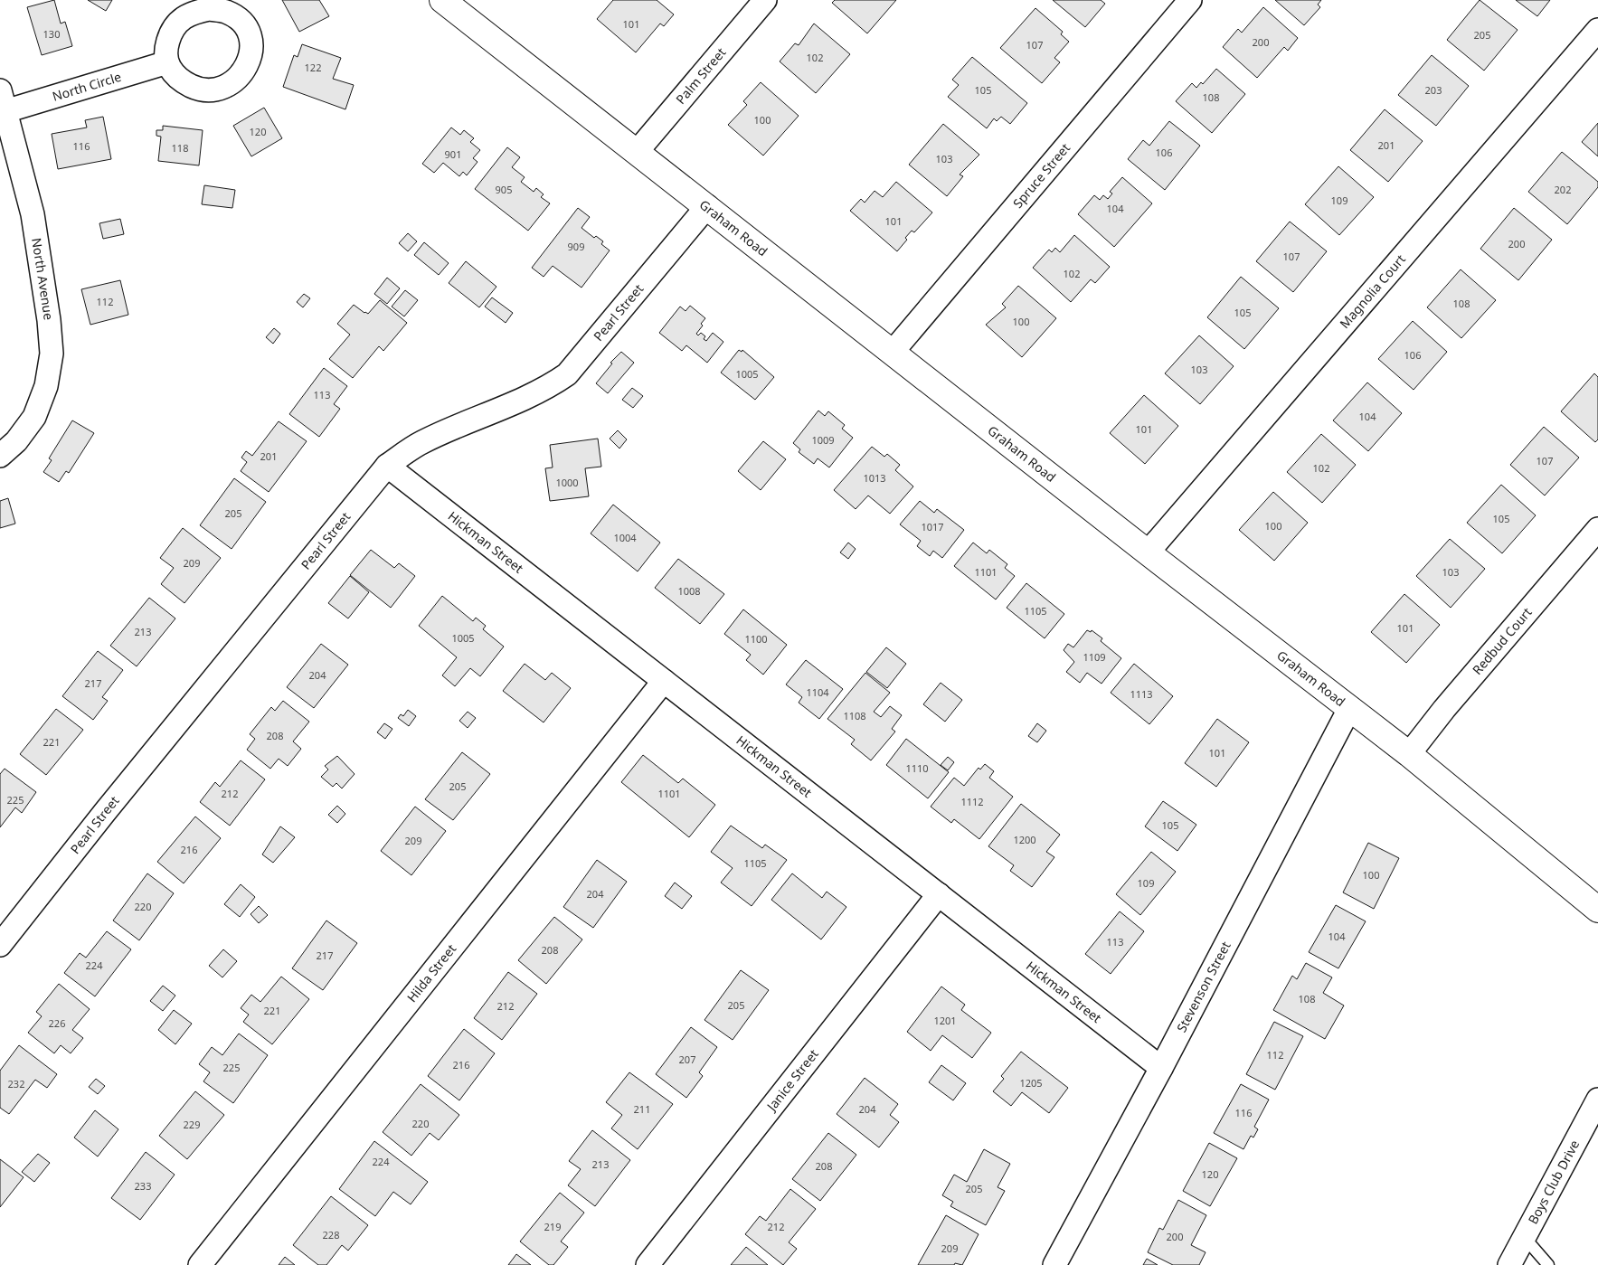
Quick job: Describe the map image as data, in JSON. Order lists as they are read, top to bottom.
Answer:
{
  "streets": {
    "main road": ["Graham Road"],
    "street": [
      "Palm Street",
      "North Circle",
      "Spruce Street",
      "North Avenue",
      "Magnolia Court",
      "Pearl Street",
      "Hickman Street",
      "Redbud Court",
      "Hilda Street",
      "Stevenson Street",
      "Janice Street",
      "Boys Club Drive"
    ]
  },
  "crossings": [
    ["Palm Street", "Graham Road"],
    ["North Circle", "North Avenue"],
    ["Spruce Street", "Graham Road"],
    ["Graham Road", "Magnolia Court"],
    ["Graham Road", "Pearl Street"],
    ["Graham Road", "Redbud Court"],
    ["Graham Road", "Stevenson Street"],
    ["Pearl Street", "Hickman Street"],
    ["Hickman Street", "Hilda Street"],
    ["Hickman Street", "Stevenson Street"],
    ["Hickman Street", "Janice Street"]
  ],
  "house_numbers": [
    "101",
    "130",
    "205",
    "200",
    "107",
    "102",
    "122",
    "105",
    "203",
    "108",
    "100",
    "120",
    "201",
    "116",
    "118",
    "106",
    "901",
    "103",
    "905",
    "202",
    "109",
    "104",
    "101",
    "200",
    "909",
    "107",
    "102",
    "112",
    "108",
    "105",
    "100",
    "106",
    "103",
    "1005",
    "113",
    "104",
    "101",
    "1009",
    "201",
    "107",
    "102",
    "1013",
    "1000",
    "205",
    "105",
    "100",
    "1017",
    "1004",
    "209",
    "1101",
    "103",
    "1008",
    "1105",
    "101",
    "213",
    "1005",
    "1100",
    "1109",
    "204",
    "217",
    "1104",
    "1113",
    "1108",
    "208",
    "221",
    "101",
    "1110",
    "205",
    "212",
    "1101",
    "225",
    "1112",
    "105",
    "1200",
    "209",
    "216",
    "1105",
    "100",
    "109",
    "204",
    "220",
    "104",
    "113",
    "208",
    "217",
    "224",
    "108",
    "205",
    "212",
    "221",
    "1201",
    "226",
    "112",
    "207",
    "216",
    "225",
    "1205",
    "232",
    "211",
    "204",
    "116",
    "220",
    "229",
    "224",
    "213",
    "208",
    "120",
    "233",
    "205",
    "219",
    "212",
    "228",
    "200",
    "209"
  ]
}
